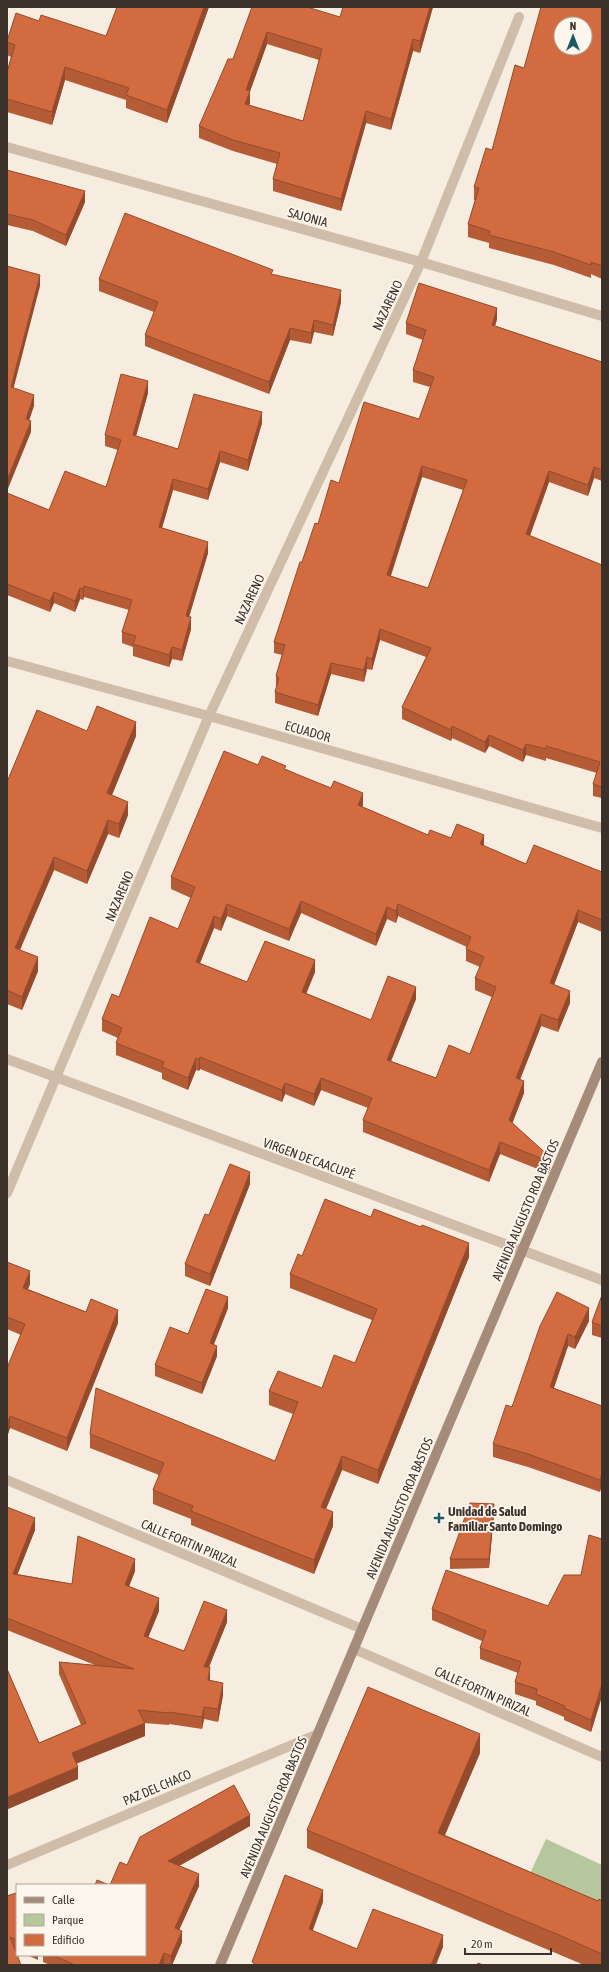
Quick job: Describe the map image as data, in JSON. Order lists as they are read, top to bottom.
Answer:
{
  "streets": {
    "main road": ["AVENIDA AUGUSTO ROA BASTOS"],
    "street": [
      "SAJONIA",
      "NAZARENO",
      "ECUADOR",
      "VIRGEN DE CAACUPÉ",
      "CALLE FORTIN PIRIZAL",
      "PAZ DEL CHACO"
    ]
  },
  "crossings": [
    ["SAJONIA", "NAZARENO"],
    ["NAZARENO", "ECUADOR"],
    ["NAZARENO", "VIRGEN DE CAACUPÉ"],
    ["VIRGEN DE CAACUPÉ", "AVENIDA AUGUSTO ROA BASTOS"],
    ["AVENIDA AUGUSTO ROA BASTOS", "CALLE FORTIN PIRIZAL"],
    ["AVENIDA AUGUSTO ROA BASTOS", "PAZ DEL CHACO"]
  ],
  "places": {
    "health": ["Unidad de Salud Familiar Santo Domingo"]
  },
  "legend": ["Calle", "Parque", "Edificio"],
  "scale_bar": "20 m",
  "north": "top"
}
